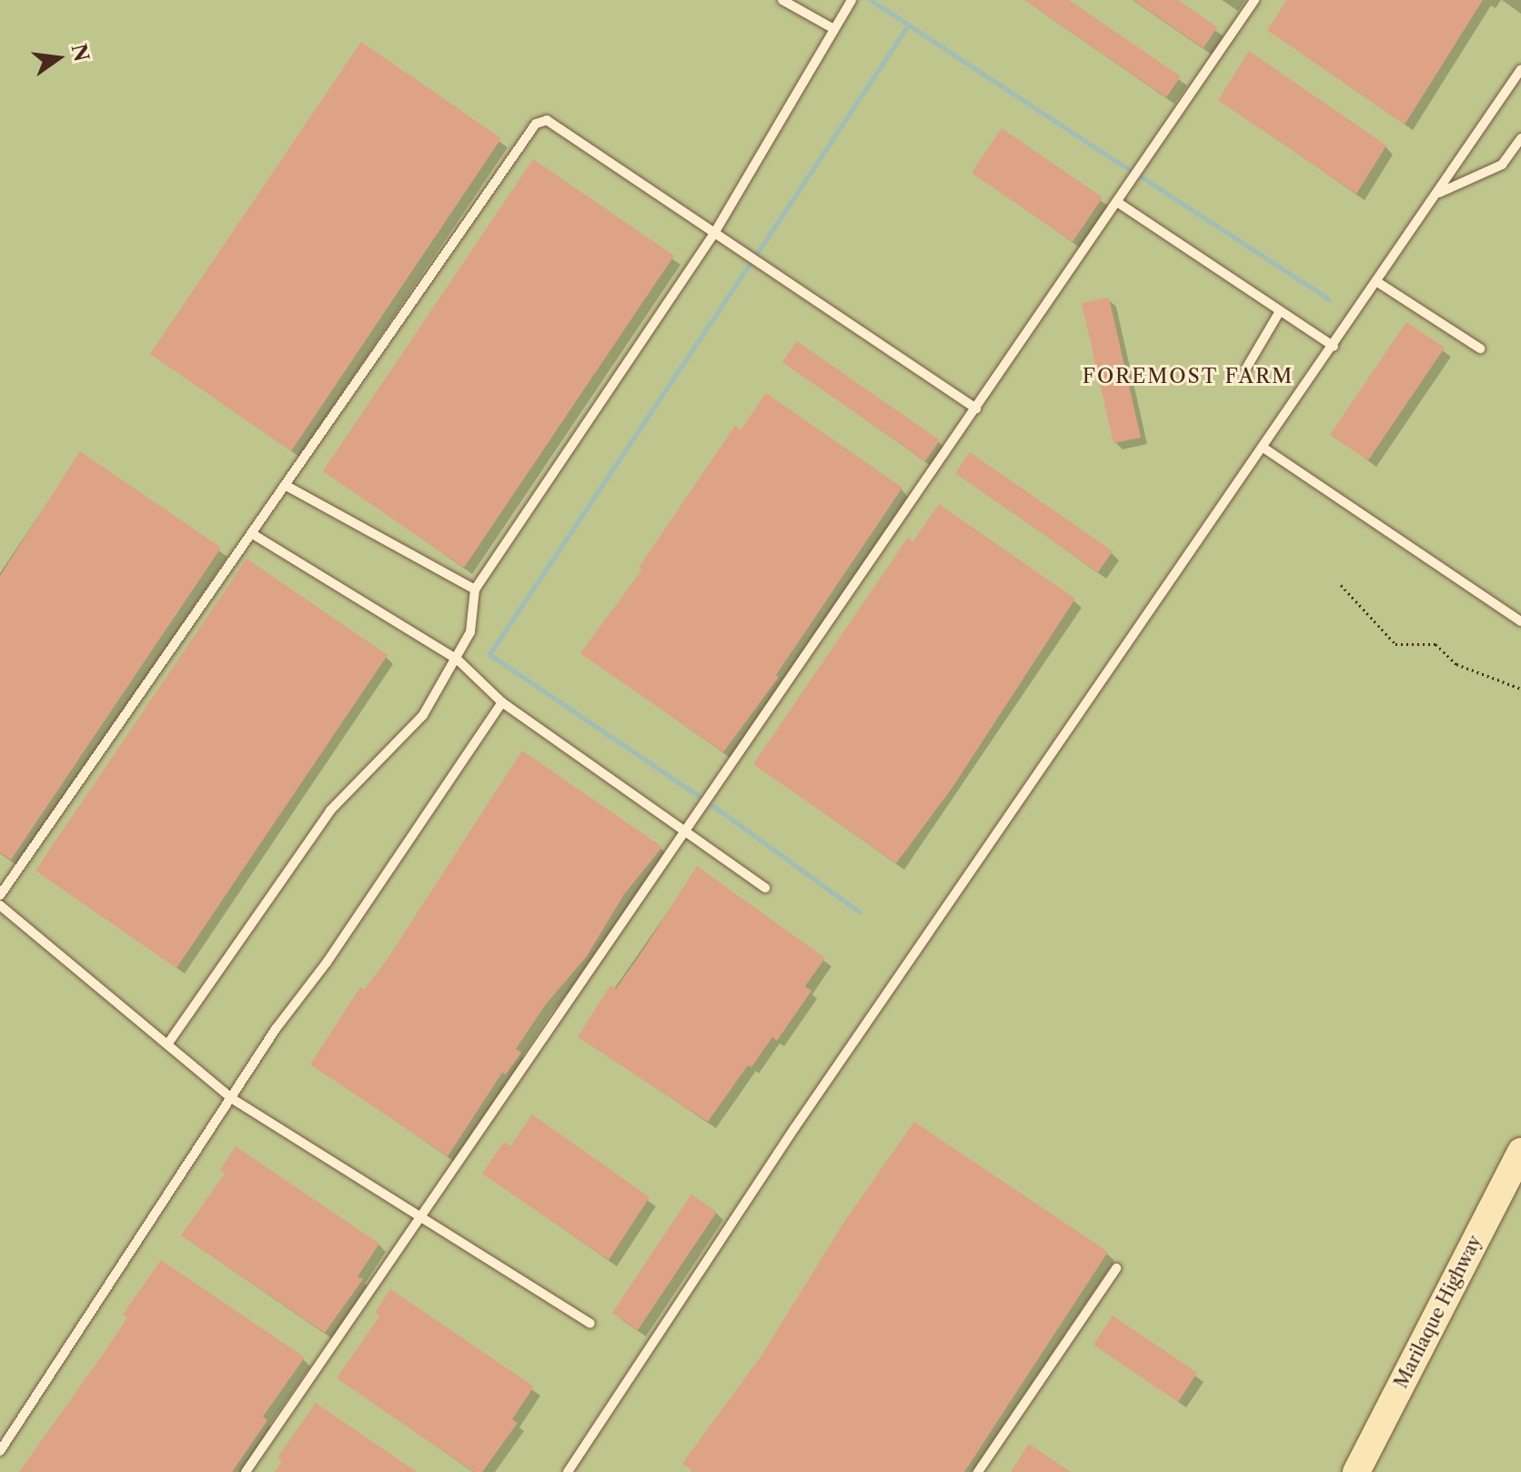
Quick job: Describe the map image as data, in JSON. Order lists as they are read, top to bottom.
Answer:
{
  "streets": {
    "main road": ["Marilaque Highway"]
  },
  "districts": ["FOREMOST FARM"],
  "north": "right"
}
